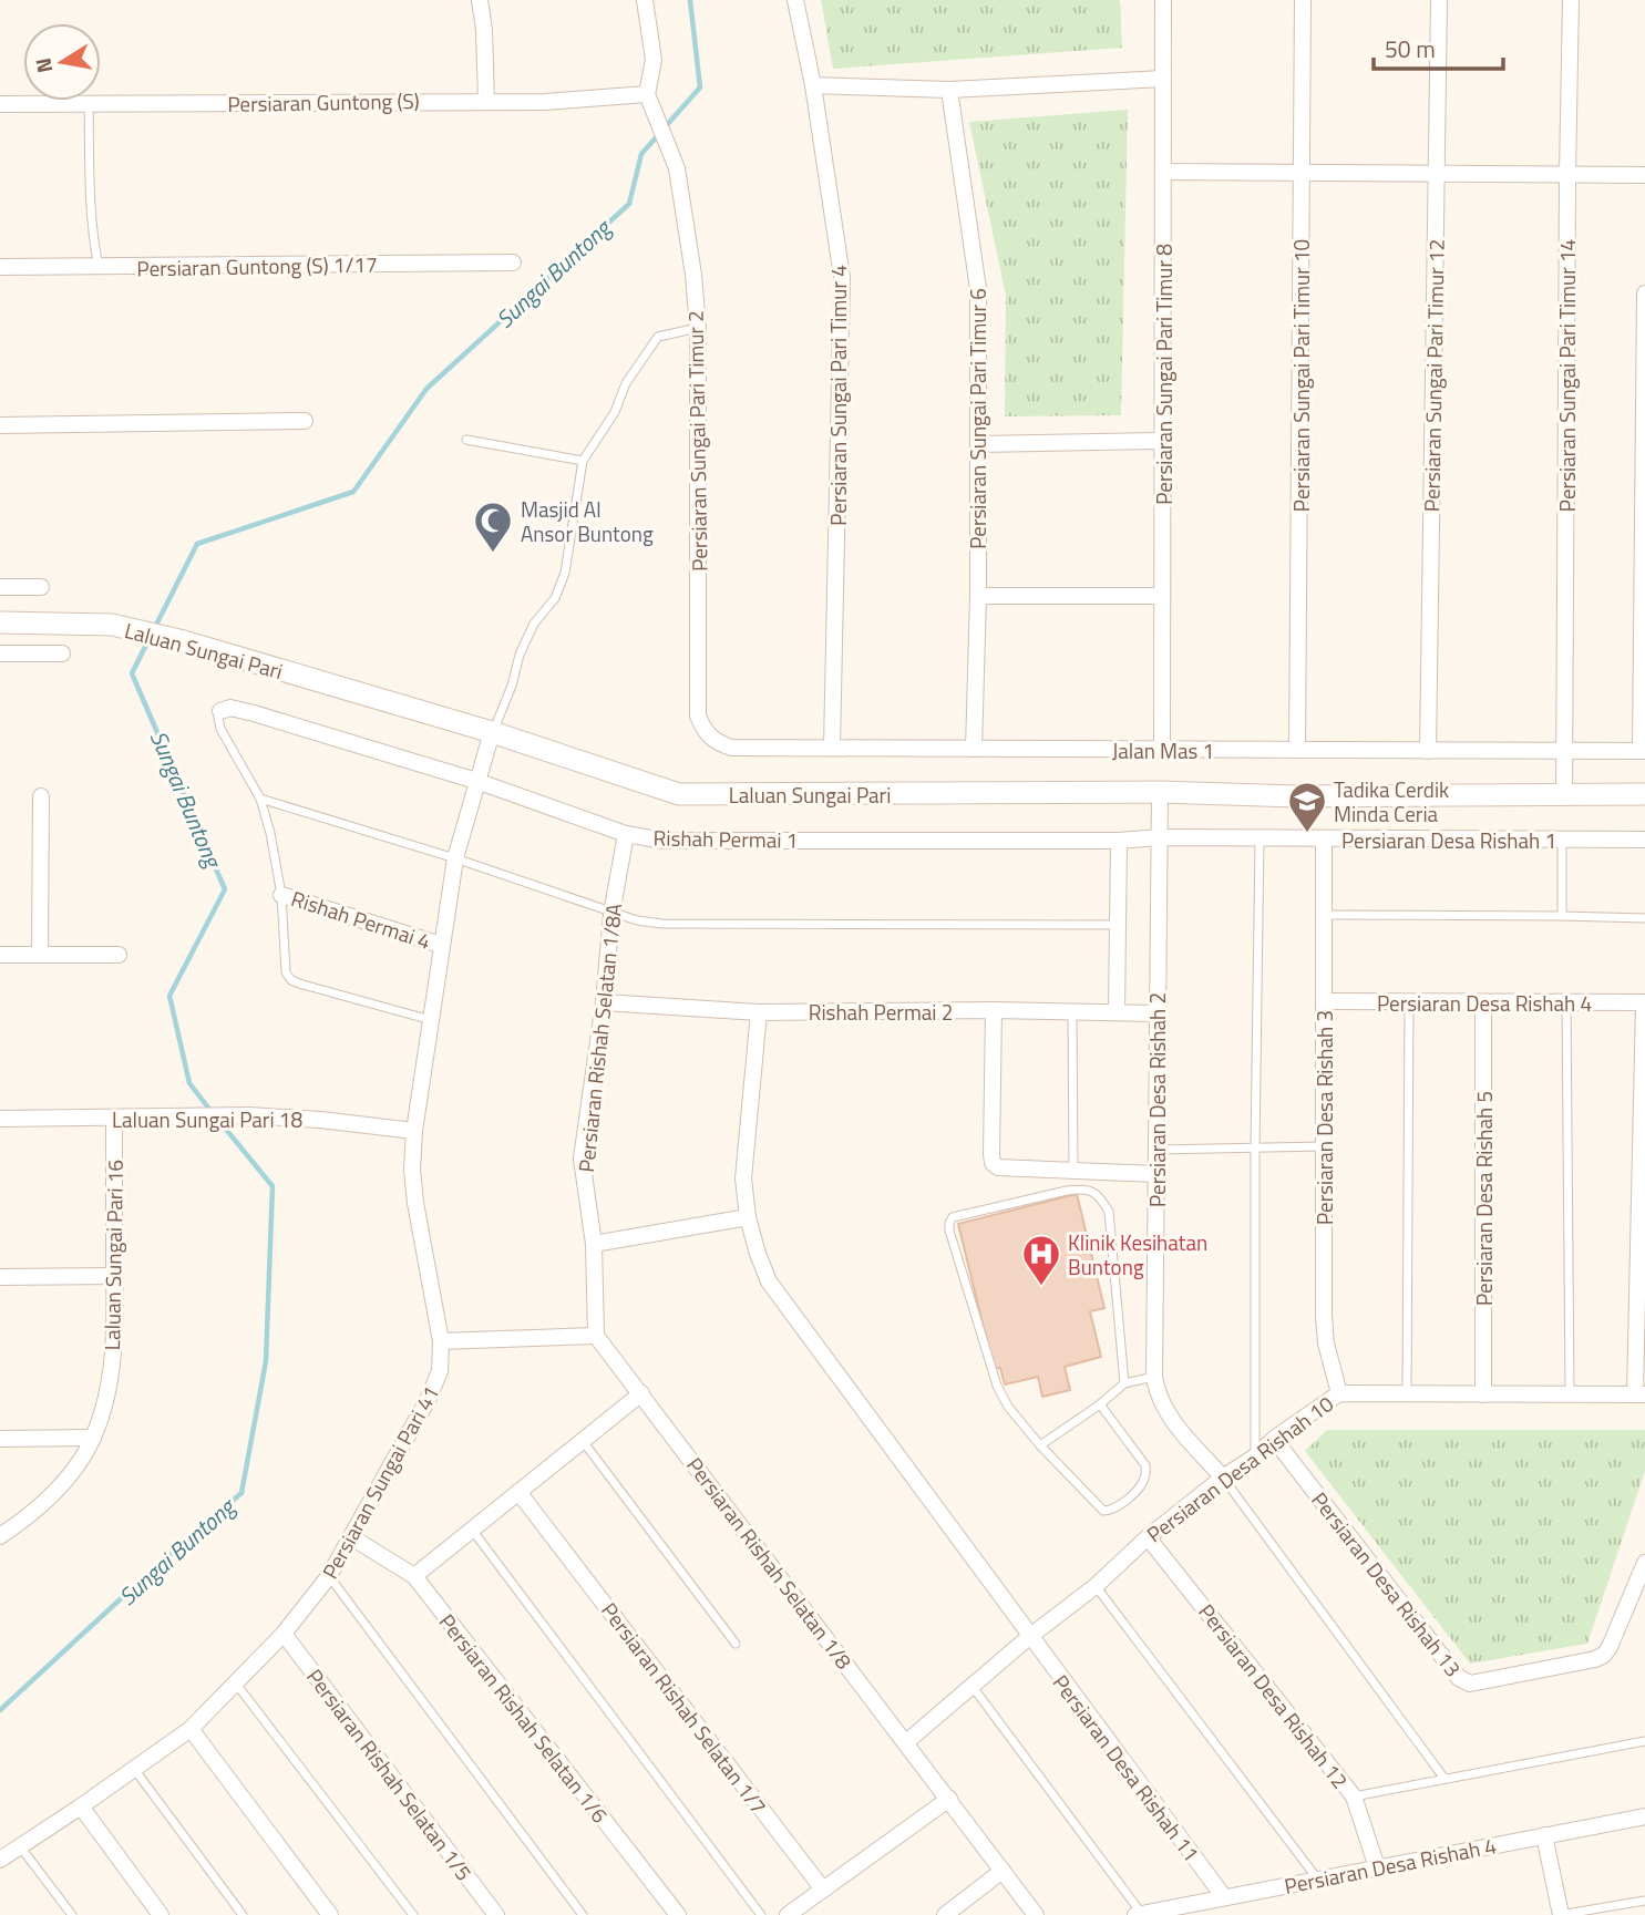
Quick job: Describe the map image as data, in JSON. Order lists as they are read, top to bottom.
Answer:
{
  "streets": {
    "main road": ["Laluan Sungai Pari"],
    "street": [
      "Persiaran Guntong (S)",
      "Persiaran Guntong (S) 1/17",
      "Persiaran Sungai Pari Timur 8",
      "Persiaran Sungai Pari Timur 10",
      "Persiaran Sungai Pari Timur 12",
      "Persiaran Sungai Pari Timur 14",
      "Persiaran Sungai Pari Timur 4",
      "Persiaran Sungai Pari Timur 6",
      "Persiaran Sungai Pari Timur 2",
      "Jalan Mas 1",
      "Rishah Permai 1",
      "Persiaran Desa Rishah 1",
      "Rishah Permai 4",
      "Persiaran Desa Rishah 4",
      "Rishah Permai 2",
      "Persiaran Rishah Selatan 1/8A",
      "Persiaran Desa Rishah 2",
      "Persiaran Desa Rishah 3",
      "Laluan Sungai Pari 18",
      "Persiaran Desa Rishah 5",
      "Laluan Sungai Pari 16",
      "Persiaran Desa Rishah 10",
      "Persiaran Sungai Pari 41",
      "Persiaran Rishah Selatan 1/8",
      "Persiaran Desa Rishah 13",
      "Persiaran Desa Rishah 12",
      "Persiaran Rishah Selatan 1/7",
      "Persiaran Rishah Selatan 1/6",
      "Persiaran Desa Rishah 11",
      "Persiaran Rishah Selatan 1/5"
    ]
  },
  "crossings": [
    ["Persiaran Guntong (S)", "Persiaran Sungai Pari Timur 2"],
    ["Persiaran Sungai Pari Timur 8", "Jalan Mas 1"],
    ["Persiaran Sungai Pari Timur 10", "Jalan Mas 1"],
    ["Persiaran Sungai Pari Timur 12", "Jalan Mas 1"],
    ["Persiaran Sungai Pari Timur 14", "Laluan Sungai Pari"],
    ["Persiaran Sungai Pari Timur 14", "Jalan Mas 1"],
    ["Persiaran Sungai Pari Timur 4", "Jalan Mas 1"],
    ["Persiaran Sungai Pari Timur 6", "Jalan Mas 1"],
    ["Persiaran Sungai Pari Timur 2", "Jalan Mas 1"],
    ["Laluan Sungai Pari", "Persiaran Desa Rishah 2"],
    ["Laluan Sungai Pari", "Persiaran Sungai Pari 41"],
    ["Rishah Permai 1", "Persiaran Desa Rishah 1"],
    ["Rishah Permai 1", "Persiaran Rishah Selatan 1/8A"],
    ["Rishah Permai 1", "Persiaran Desa Rishah 2"],
    ["Rishah Permai 1", "Persiaran Sungai Pari 41"],
    ["Persiaran Desa Rishah 1", "Persiaran Desa Rishah 2"],
    ["Persiaran Desa Rishah 1", "Persiaran Desa Rishah 3"],
    ["Rishah Permai 4", "Persiaran Sungai Pari 41"],
    ["Persiaran Desa Rishah 4", "Persiaran Desa Rishah 3"],
    ["Persiaran Desa Rishah 4", "Persiaran Desa Rishah 5"],
    ["Persiaran Desa Rishah 4", "Persiaran Desa Rishah 12"],
    ["Persiaran Desa Rishah 4", "Persiaran Desa Rishah 11"],
    ["Rishah Permai 2", "Persiaran Rishah Selatan 1/8A"],
    ["Rishah Permai 2", "Persiaran Desa Rishah 2"],
    ["Rishah Permai 2", "Persiaran Desa Rishah 11"],
    ["Persiaran Rishah Selatan 1/8A", "Persiaran Rishah Selatan 1/8"],
    ["Persiaran Desa Rishah 2", "Persiaran Desa Rishah 10"],
    ["Persiaran Desa Rishah 3", "Persiaran Desa Rishah 10"],
    ["Laluan Sungai Pari 18", "Laluan Sungai Pari 16"],
    ["Laluan Sungai Pari 18", "Persiaran Sungai Pari 41"],
    ["Persiaran Desa Rishah 5", "Persiaran Desa Rishah 10"],
    ["Persiaran Desa Rishah 10", "Persiaran Rishah Selatan 1/8"],
    ["Persiaran Desa Rishah 10", "Persiaran Desa Rishah 13"],
    ["Persiaran Desa Rishah 10", "Persiaran Desa Rishah 12"],
    ["Persiaran Desa Rishah 10", "Persiaran Desa Rishah 11"],
    ["Persiaran Sungai Pari 41", "Persiaran Rishah Selatan 1/6"],
    ["Persiaran Sungai Pari 41", "Persiaran Rishah Selatan 1/5"]
  ],
  "water": ["Sungai Buntong"],
  "places": {
    "mosque": ["Masjid Al Ansor Buntong"],
    "school or university": ["Tadika Cerdik Minda Ceria"],
    "hospital": ["Klinik Kesihatan Buntong"]
  },
  "scale_bar": "50 m",
  "north": "left"
}
